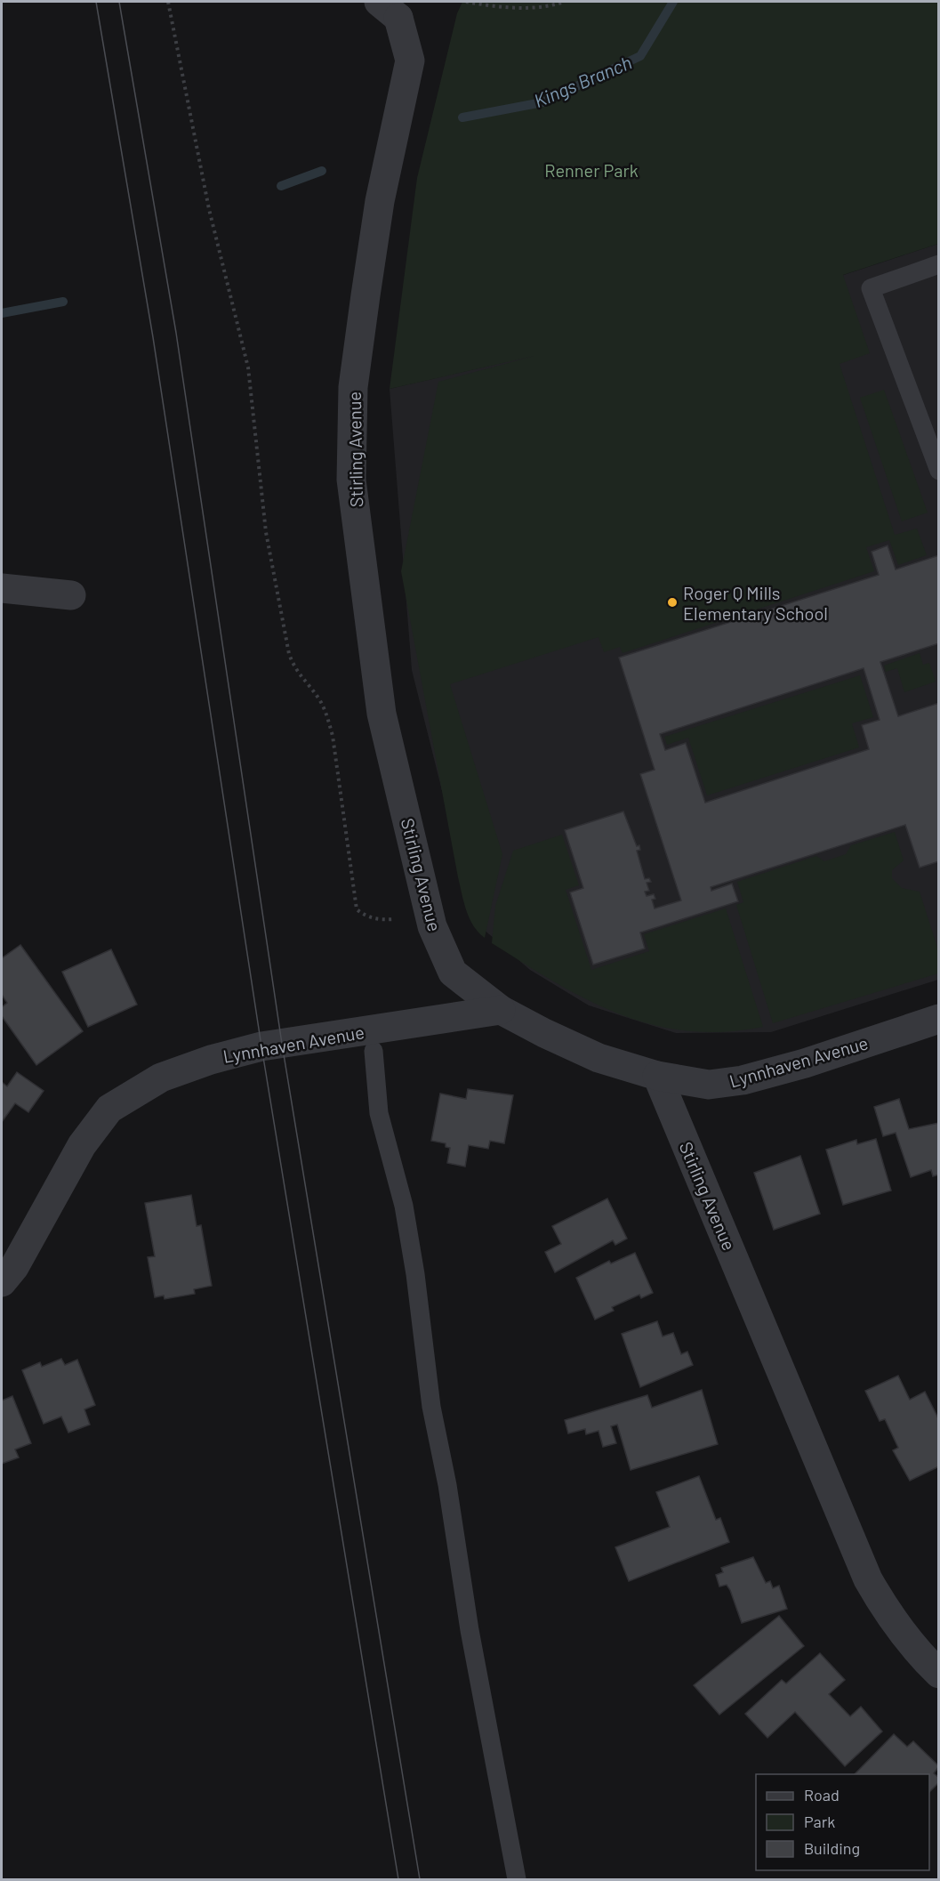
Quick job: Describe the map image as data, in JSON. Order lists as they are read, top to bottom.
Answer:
{
  "streets": {
    "street": ["Stirling Avenue", "Lynnhaven Avenue"]
  },
  "crossings": [
    ["Stirling Avenue", "Lynnhaven Avenue"]
  ],
  "water": ["Kings Branch"],
  "parks": ["Renner Park"],
  "places": ["Roger Q Mills Elementary School"],
  "legend": ["Road", "Park", "Building"]
}
